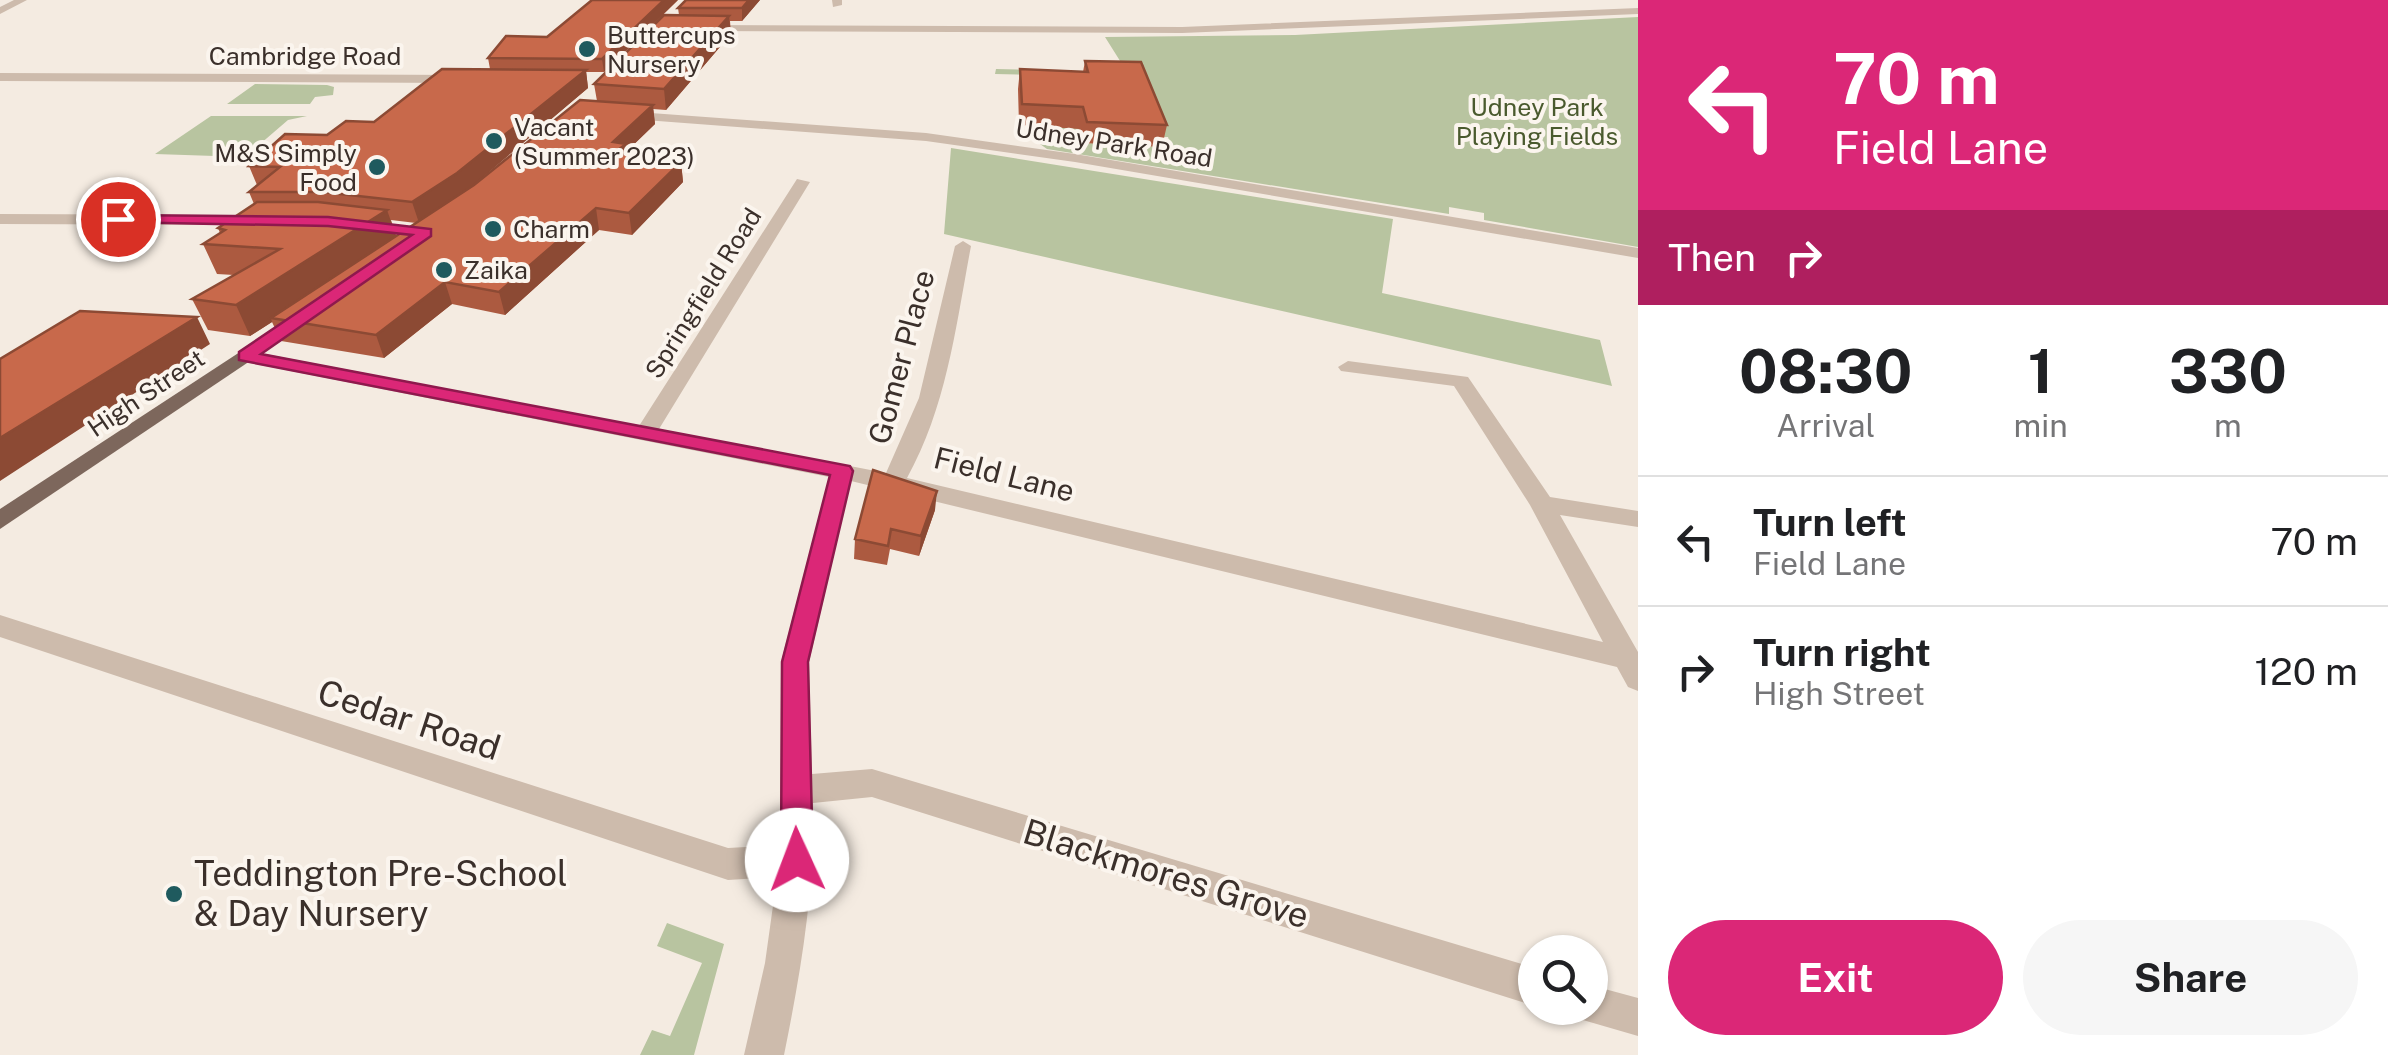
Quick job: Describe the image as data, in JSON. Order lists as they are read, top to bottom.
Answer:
{
  "streets": {
    "main road": ["High Street"],
    "street": [
      "Cambridge Road",
      "Udney Park Road",
      "Springfield Road",
      "Gomer Place",
      "Field Lane",
      "Cedar Road",
      "Blackmores Grove"
    ]
  },
  "crossings": [
    ["Springfield Road", "Field Lane"],
    ["Gomer Place", "Field Lane"],
    ["High Street", "Field Lane"]
  ],
  "parks": ["Udney Park Playing Fields"],
  "places": [
    "Buttercups Nursery",
    "Vacant (Summer 2023)",
    "M&S Simply Food",
    "Charm",
    "Zaika",
    "Teddington Pre-School & Day Nursery"
  ],
  "page": {
    "turn": ["70 m", "Field Lane"],
    "then": "Then",
    "eta": [
      "08:30",
      "Arrival",
      "1",
      "min",
      "330",
      "m"
    ],
    "list": [
      {
        "name": "Turn left",
        "note": "Field Lane",
        "value": "70 m"
      },
      {
        "name": "Turn right",
        "note": "High Street",
        "value": "120 m"
      }
    ],
    "buttons": ["Exit", "Share"]
  }
}
